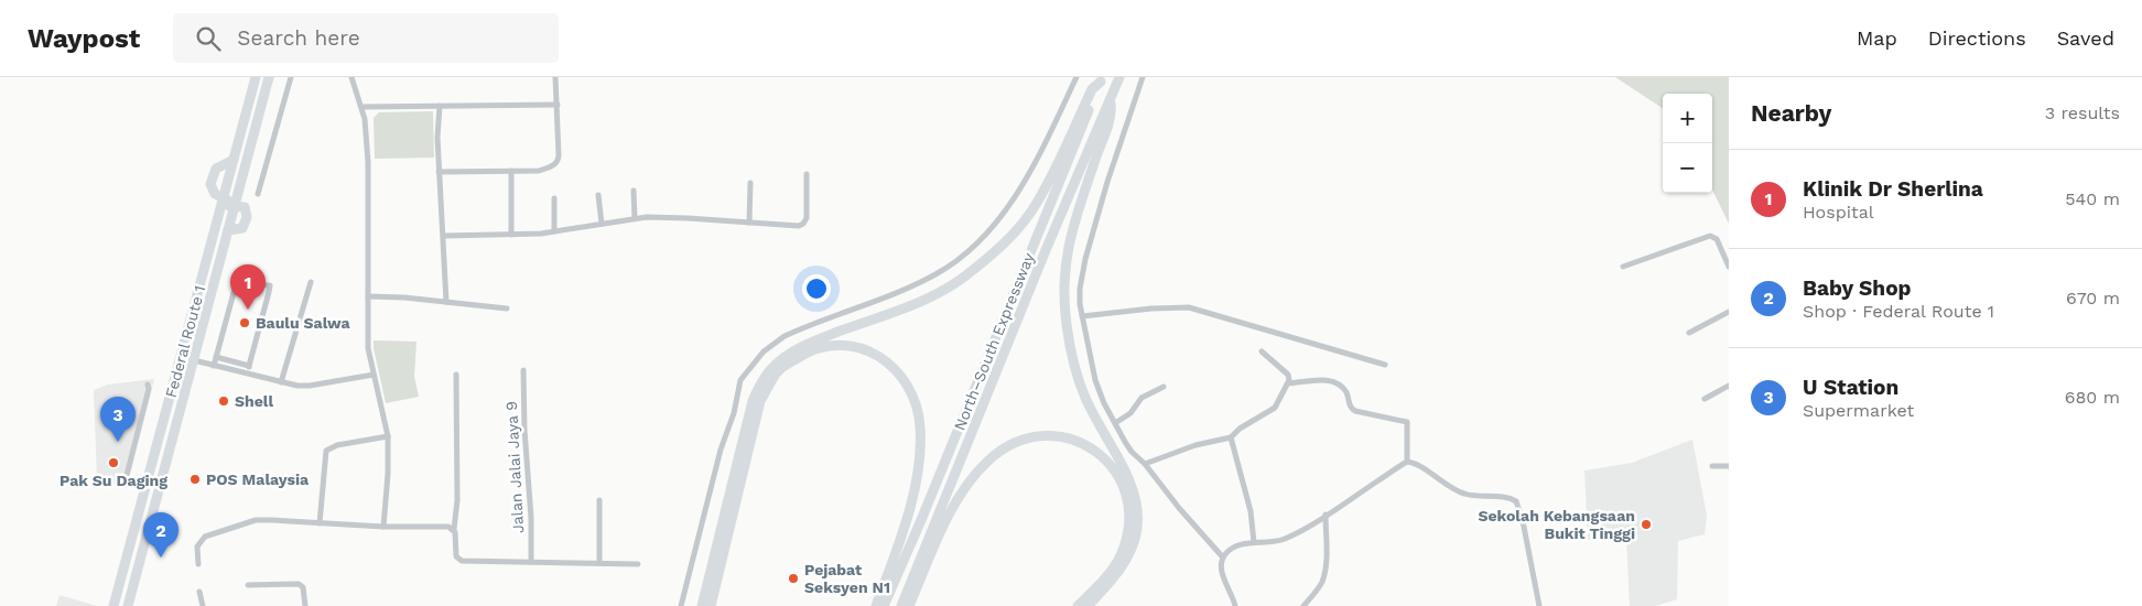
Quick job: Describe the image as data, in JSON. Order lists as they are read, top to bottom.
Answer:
{
  "streets": {
    "highway": ["Federal Route 1", "North–South Expressway"],
    "street": ["Jalan Jalai Jaya 9"]
  },
  "places": [
    "Baulu Salwa",
    "Shell",
    "Pak Su Daging",
    "POS Malaysia",
    "Sekolah Kebangsaan Bukit Tinggi",
    "Pejabat Seksyen N1"
  ],
  "page": {
    "header": "Waypost",
    "search": "Search here",
    "nav": ["Map", "Directions", "Saved"],
    "heading": ["Nearby", "3 results"],
    "map_buttons": ["+", "−"],
    "list": [
      {
        "mark": "1",
        "name": "Klinik Dr Sherlina",
        "note": "Hospital",
        "value": "540 m"
      },
      {
        "mark": "2",
        "name": "Baby Shop",
        "note": "Shop · Federal Route 1",
        "value": "670 m"
      },
      {
        "mark": "3",
        "name": "U Station",
        "note": "Supermarket",
        "value": "680 m"
      }
    ],
    "pins": ["1", "3", "2"]
  }
}
